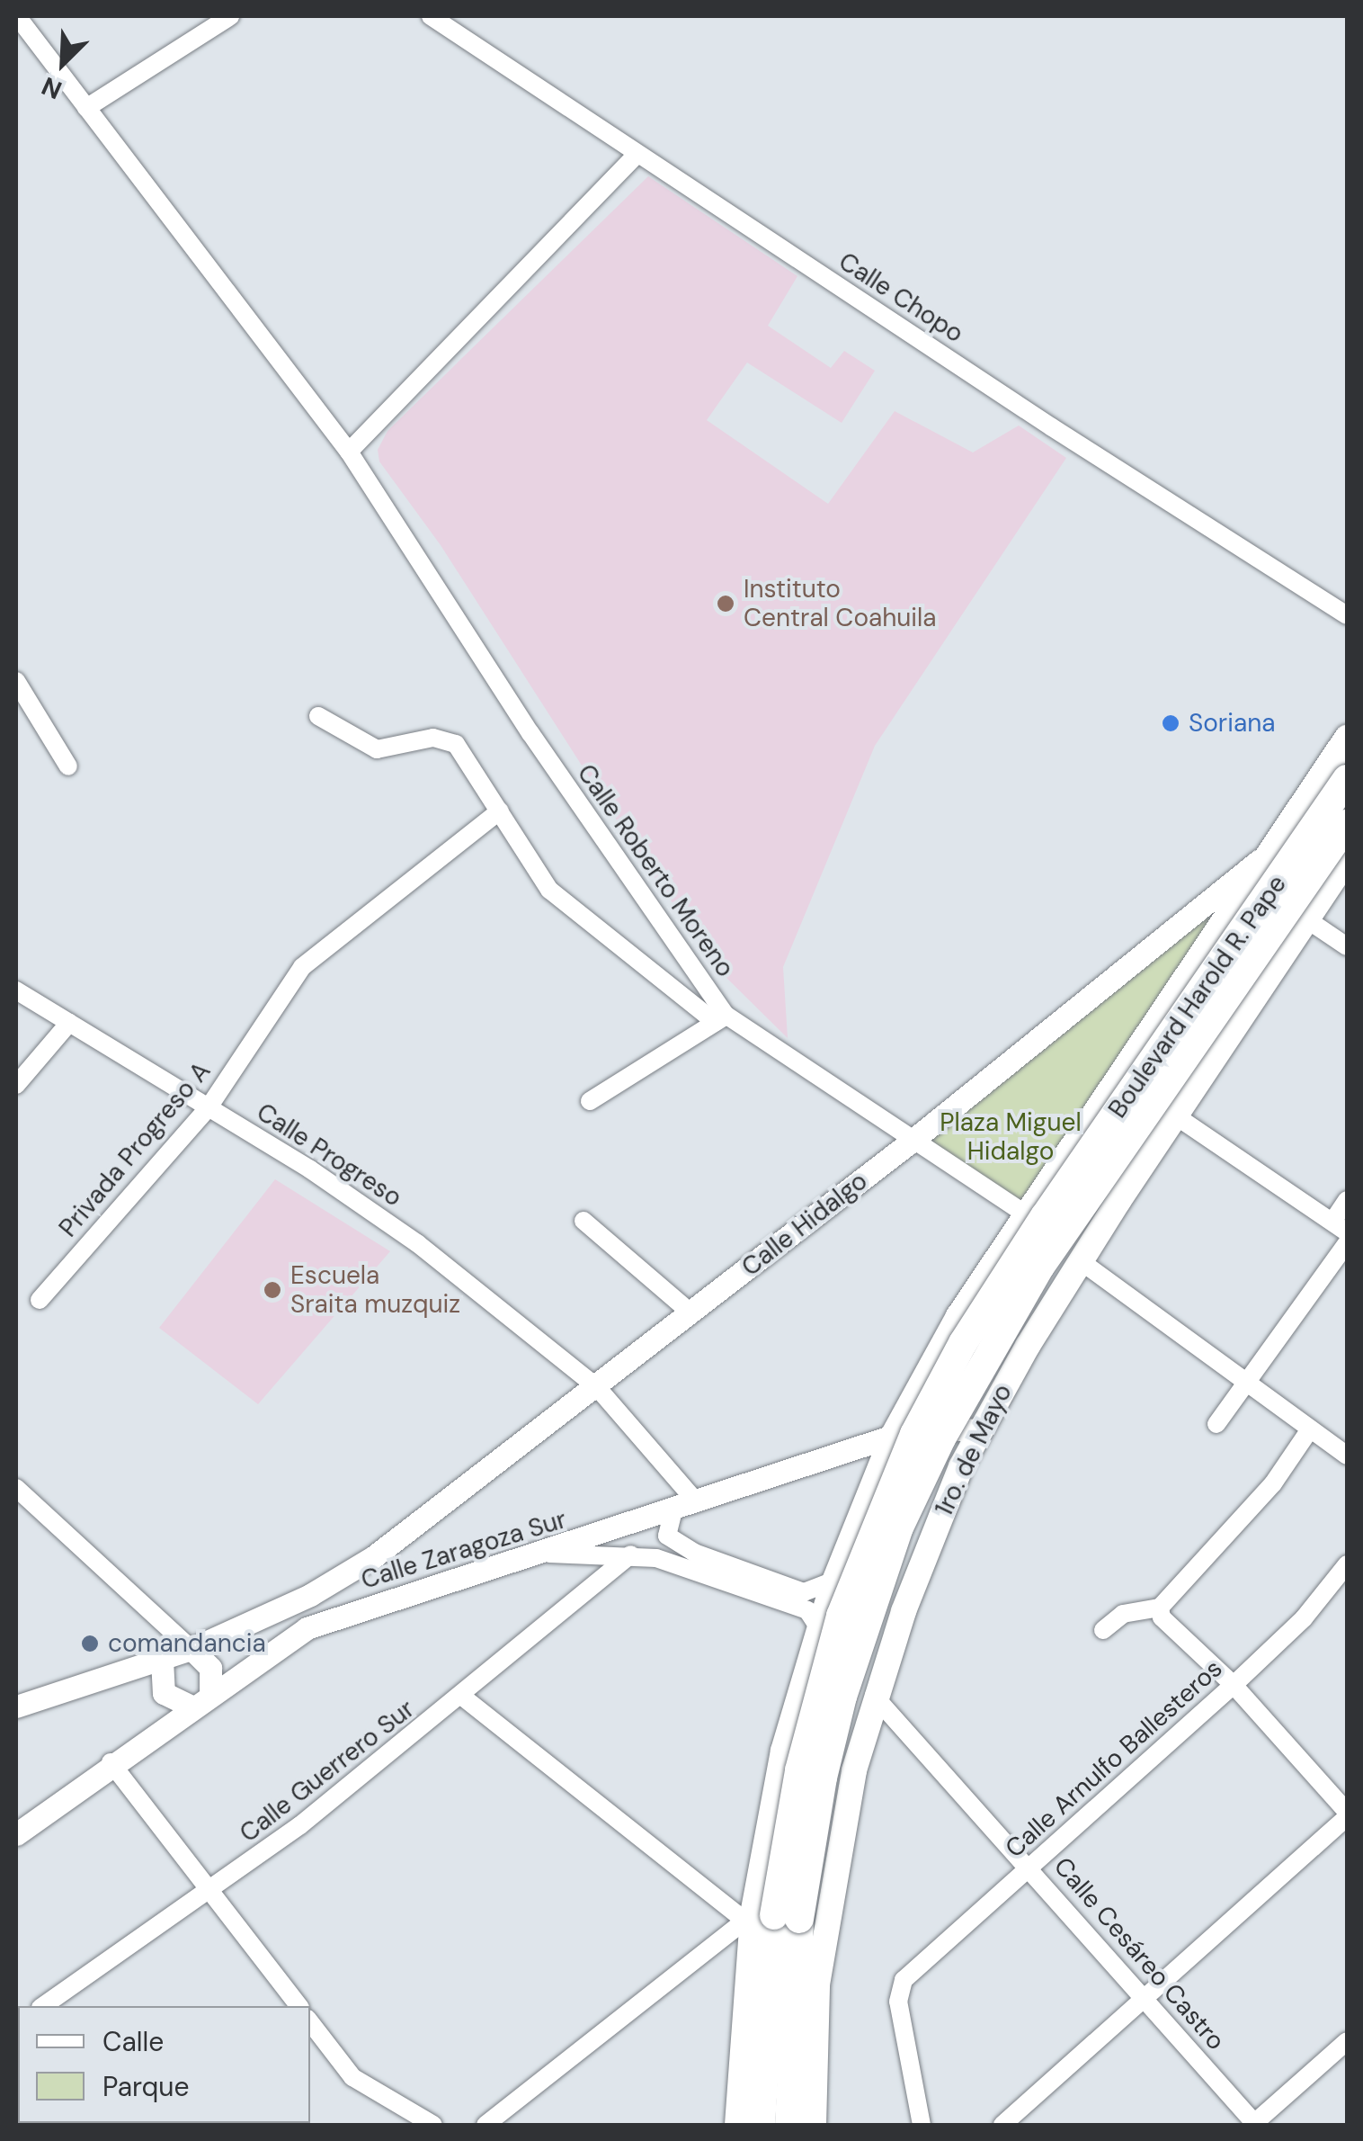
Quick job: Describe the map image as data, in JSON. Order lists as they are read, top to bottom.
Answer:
{
  "streets": {
    "highway": ["Boulevard Harold R. Pape"],
    "main road": ["1ro. de Mayo"],
    "street": [
      "Calle Chopo",
      "Calle Roberto Moreno",
      "Privada Progreso A",
      "Calle Progreso",
      "Calle Hidalgo",
      "Calle Zaragoza Sur",
      "Calle Arnulfo Ballesteros",
      "Calle Guerrero Sur",
      "Calle Cesáreo Castro"
    ]
  },
  "crossings": [
    ["Calle Roberto Moreno", "Calle Hidalgo"],
    ["Privada Progreso A", "Calle Progreso"],
    ["Calle Progreso", "Calle Hidalgo"],
    ["Calle Progreso", "Calle Zaragoza Sur"],
    ["Calle Hidalgo", "Calle Zaragoza Sur"],
    ["1ro. de Mayo", "Calle Zaragoza Sur"],
    ["1ro. de Mayo", "Calle Cesáreo Castro"],
    ["Calle Arnulfo Ballesteros", "Calle Cesáreo Castro"]
  ],
  "parks": ["Plaza Miguel Hidalgo"],
  "places": [
    "Instituto Central Coahuila",
    "Soriana",
    "Escuela Sraita muzquiz",
    "comandancia"
  ],
  "legend": ["Calle", "Parque"],
  "north": "bottom left"
}
